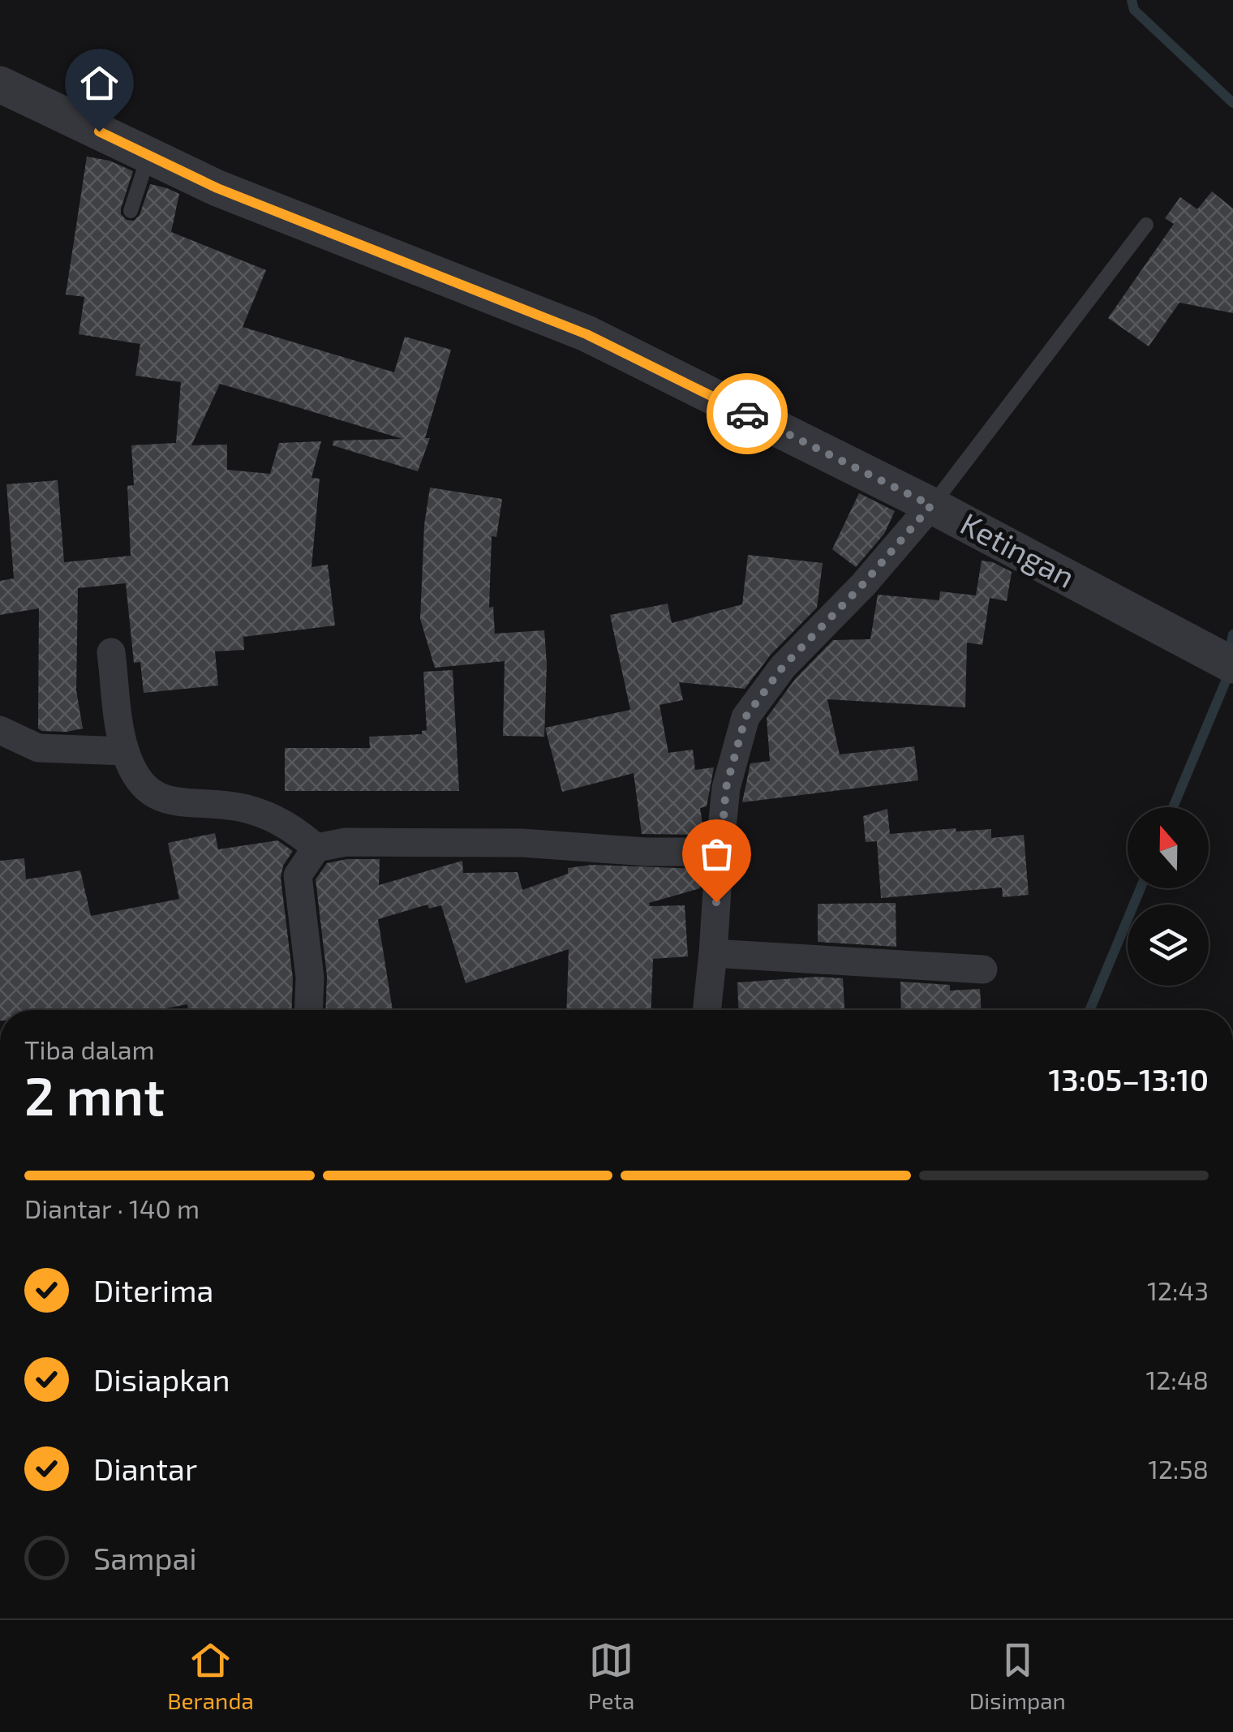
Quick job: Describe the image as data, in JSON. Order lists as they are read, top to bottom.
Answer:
{
  "streets": {
    "street": ["Ketingan"]
  },
  "north": "top",
  "page": {
    "heading": ["2 mnt", "Tiba dalam", "13:05–13:10"],
    "bar": "Diantar · 140 m",
    "list": [
      ["Diterima", "12:43"],
      ["Disiapkan", "12:48"],
      ["Diantar", "12:58"],
      "Sampai"
    ],
    "tabs": ["Beranda", "Peta", "Disimpan"]
  }
}
